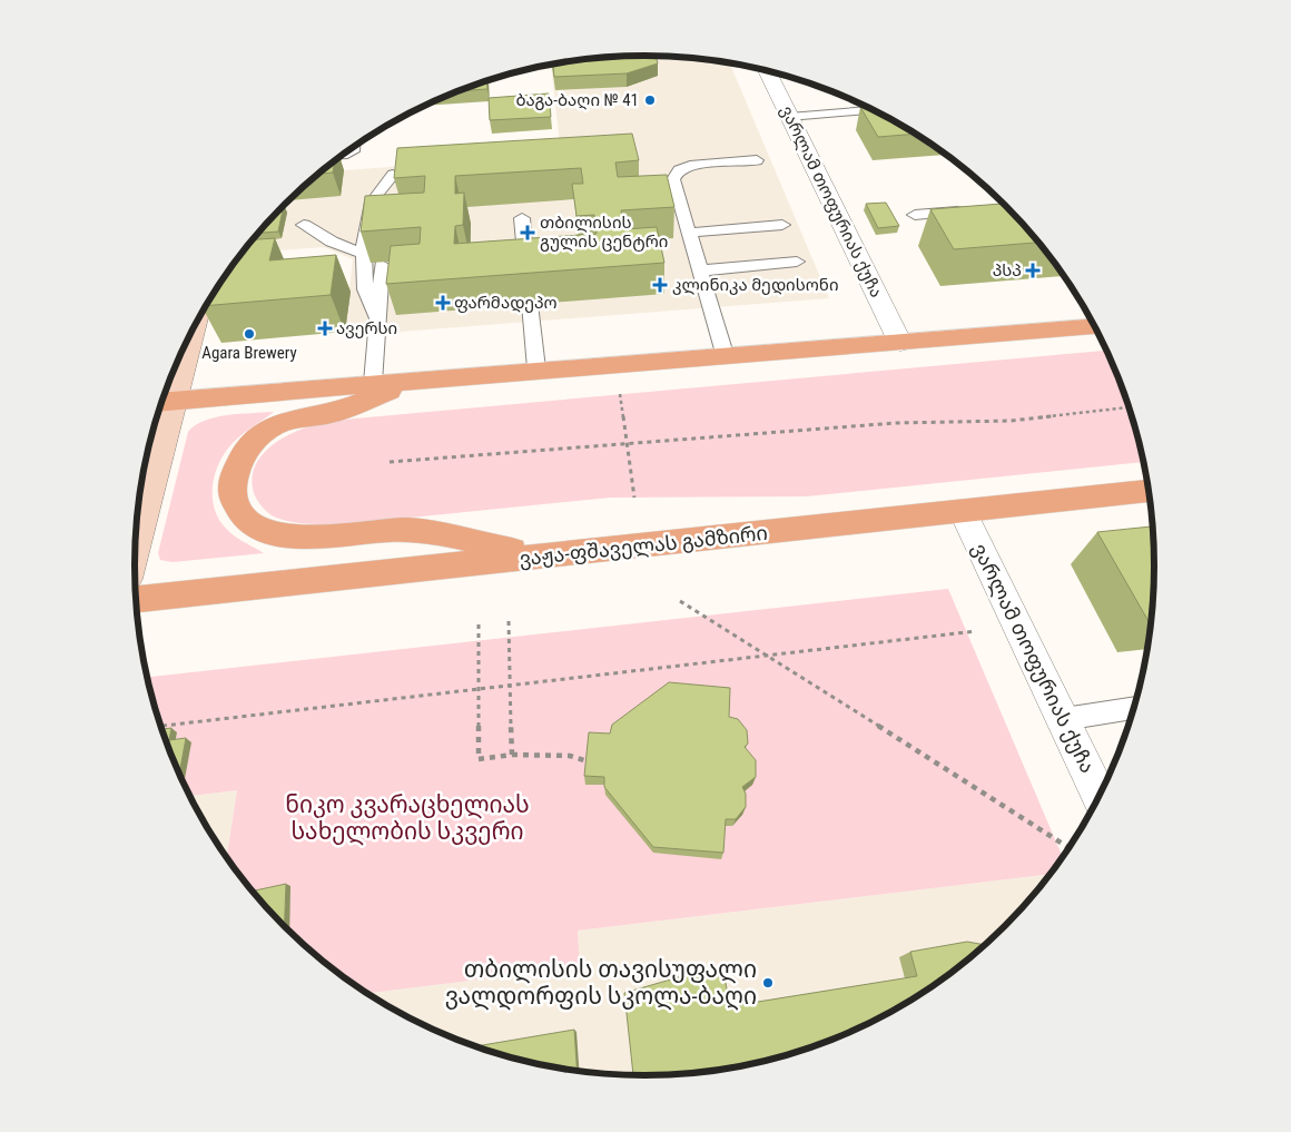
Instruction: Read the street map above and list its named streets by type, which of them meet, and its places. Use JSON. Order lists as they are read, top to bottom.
{
  "streets": {
    "main road": ["ვაჟა-ფშაველას გამზირი"],
    "street": ["ვარლამ თოფურიას ქუჩა"]
  },
  "crossings": [
    ["ვარლამ თოფურიას ქუჩა", "ვაჟა-ფშაველას გამზირი"]
  ],
  "parks": ["ნიკო კვარაცხელიას სახელობის სკვერი"],
  "places": {
    "other": ["ბაგა-ბაღი № 41", "Agara Brewery", "თბილისის თავისუფალი ვალდორფის სკოლა-ბაღი"],
    "health": [
      "თბილისის გულის ცენტრი",
      "პსპ",
      "კლინიკა მედისონი",
      "ფარმადეპო",
      "ავერსი"
    ]
  }
}
